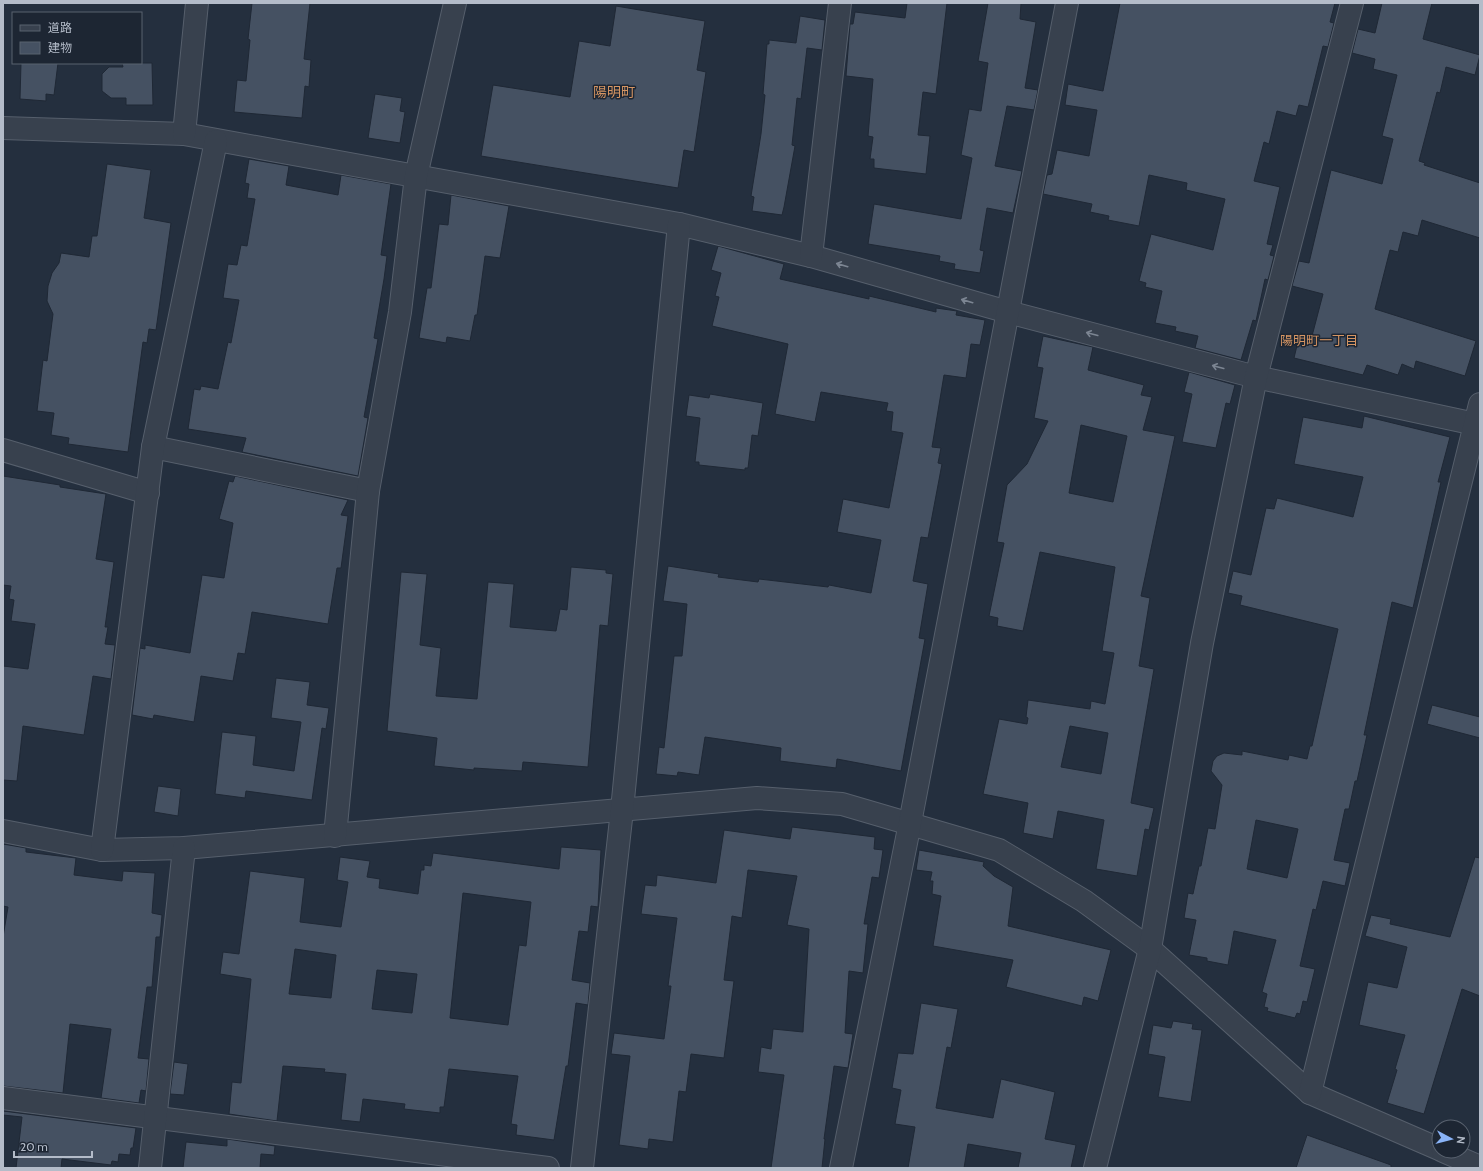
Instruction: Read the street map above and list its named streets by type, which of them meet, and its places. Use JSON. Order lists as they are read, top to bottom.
{
  "districts": ["陽明町", "陽明町一丁目"],
  "legend": ["道路", "建物"],
  "scale_bar": "20 m",
  "north": "right"
}
